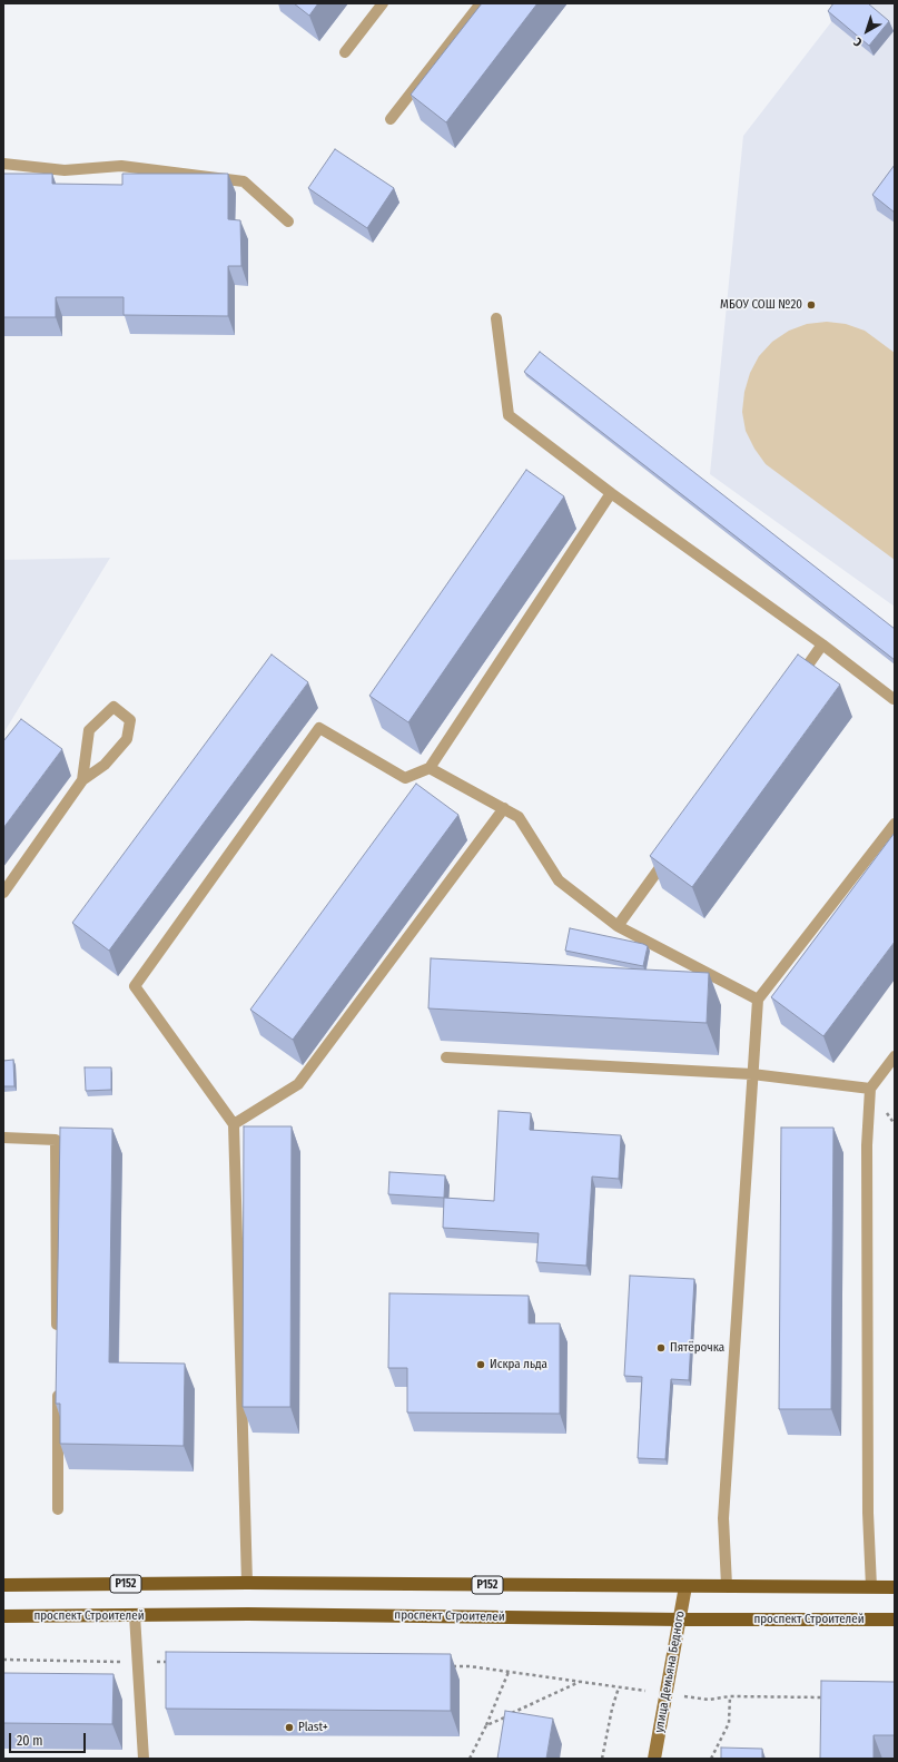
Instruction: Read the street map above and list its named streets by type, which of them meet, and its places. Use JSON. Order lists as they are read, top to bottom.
{
  "streets": {
    "main road": ["Р152", "проспект Строителей"],
    "street": ["улица Демьяна Бедного"]
  },
  "crossings": [
    ["Р152", "улица Демьяна Бедного"],
    ["проспект Строителей", "улица Демьяна Бедного"]
  ],
  "places": [
    "МБОУ СОШ №20",
    "Пятёрочка",
    "Искра льда",
    "Plast+"
  ],
  "scale_bar": "20 m",
  "north": "bottom left"
}
